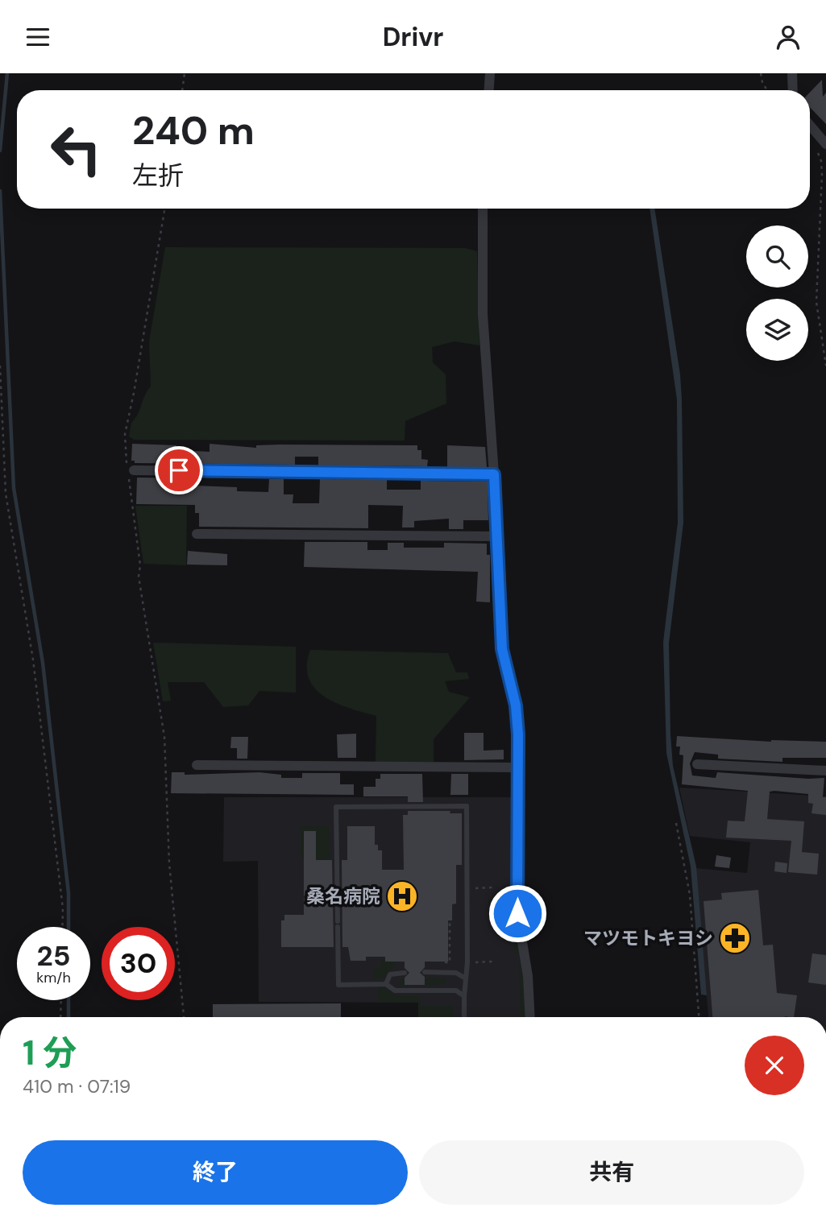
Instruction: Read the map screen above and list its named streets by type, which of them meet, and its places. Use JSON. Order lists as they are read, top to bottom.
{
  "places": {
    "hospital": ["桑名病院"],
    "pharmacy": ["マツモトキヨシ"]
  },
  "page": {
    "header": "Drivr",
    "turn": ["240 m", "左折"],
    "speed": "25 km/h",
    "limit": "30",
    "heading": ["1 分", "410 m · 07:19"],
    "buttons": ["終了", "共有"]
  }
}
